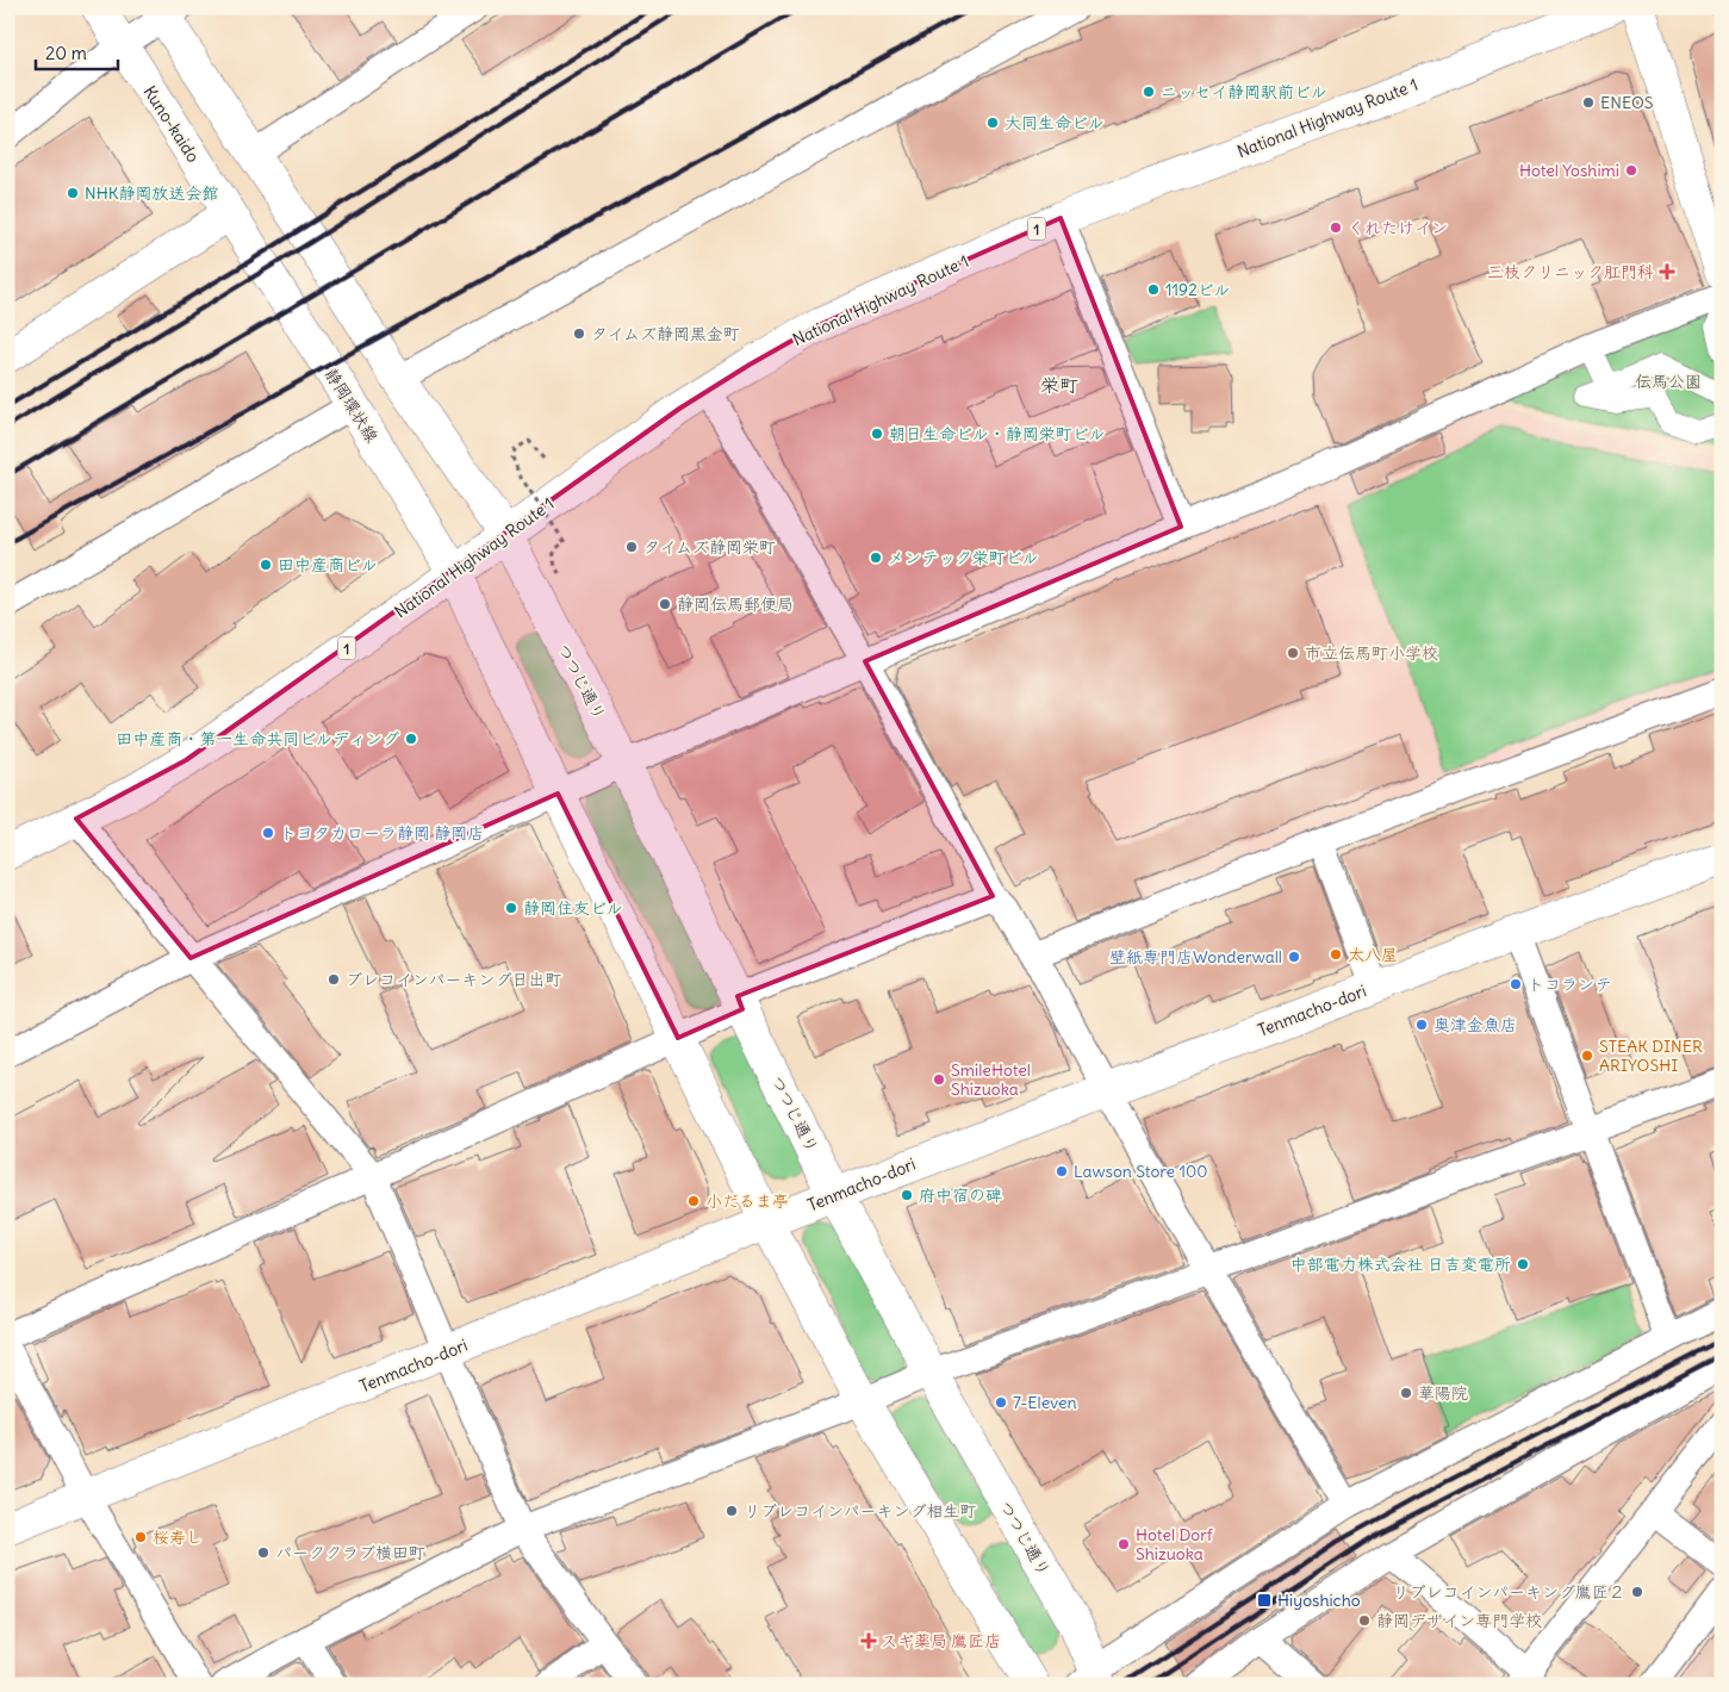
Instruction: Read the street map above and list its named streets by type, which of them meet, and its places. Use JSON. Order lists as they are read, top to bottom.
{
  "streets": {
    "main road": [
      "National Highway Route 1",
      "Kuno-kaido",
      "1",
      "静岡環状線",
      "つつじ通り",
      "Tenmacho-dori"
    ]
  },
  "crossings": [
    ["National Highway Route 1", "静岡環状線"],
    ["National Highway Route 1", "つつじ通り"],
    ["Kuno-kaido", "静岡環状線"],
    ["つつじ通り", "Tenmacho-dori"]
  ],
  "districts": ["栄町"],
  "parks": ["伝馬公園"],
  "places": {
    "other": [
      "ニッセイ静岡駅前ビル",
      "ENEOS",
      "大同生命ビル",
      "Hotel Yoshimi",
      "NHK静岡放送会館",
      "くれたけイン",
      "1192ビル",
      "タイムズ静岡黒金町",
      "朝日生命ビル・静岡栄町ビル",
      "タイムズ静岡栄町",
      "メンテック栄町ビル",
      "田中産商ビル",
      "静岡伝馬郵便局",
      "市立伝馬町小学校",
      "田中産商・第一生命共同ビルディング",
      "トヨタカローラ静岡 静岡店",
      "静岡住友ビル",
      "太八屋",
      "壁紙専門店Wonderwall",
      "ブレコインパーキング日出町",
      "トコランテ",
      "奥津金魚店",
      "STEAK DINER ARIYOSHI",
      "SmileHotel Shizuoka",
      "Lawson Store 100",
      "府中宿の碑",
      "小だるま亭",
      "中部電力株式会社 日吉変電所",
      "華陽院",
      "7-Eleven",
      "リブレコインパーキング相生町",
      "桜寿し",
      "Hotel Dorf Shizuoka",
      "パーククラブ横田町",
      "リブレコインパーキング鷹匠２",
      "静岡デザイン専門学校"
    ],
    "health": ["三枝クリニック肛門科", "スギ薬局 鷹匠店"],
    "transit": ["Hiyoshicho"]
  },
  "scale_bar": "20 m"
}
